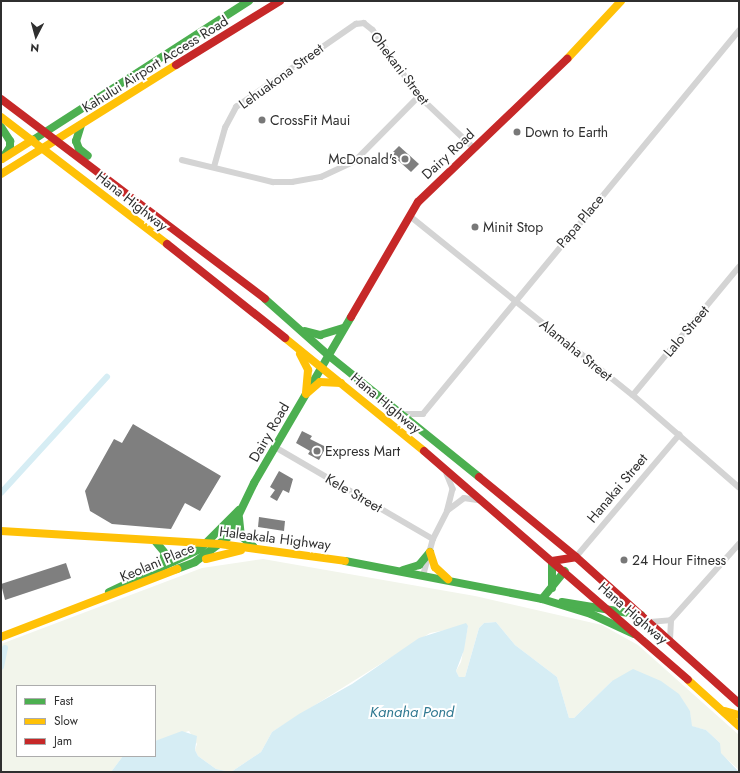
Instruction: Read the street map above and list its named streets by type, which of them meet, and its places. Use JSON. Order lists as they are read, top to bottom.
{
  "streets": {
    "main road": [
      "Kahului Airport Access Road",
      "Dairy Road",
      "Hana Highway",
      "Haleakala Highway",
      "Keolani Place"
    ],
    "street": [
      "Ohekani Street",
      "Lehuakona Street",
      "Papa Place",
      "Lalo Street",
      "Alamaha Street",
      "Hanakai Street",
      "Kele Street"
    ]
  },
  "crossings": [
    ["Kahului Airport Access Road", "Hana Highway"],
    ["Ohekani Street", "Lehuakona Street"],
    ["Ohekani Street", "Dairy Road"],
    ["Dairy Road", "Hana Highway"],
    ["Dairy Road", "Alamaha Street"],
    ["Dairy Road", "Kele Street"],
    ["Dairy Road", "Haleakala Highway"],
    ["Dairy Road", "Keolani Place"],
    ["Hana Highway", "Hanakai Street"],
    ["Hana Highway", "Haleakala Highway"],
    ["Papa Place", "Alamaha Street"],
    ["Lalo Street", "Alamaha Street"],
    ["Alamaha Street", "Hanakai Street"],
    ["Haleakala Highway", "Keolani Place"]
  ],
  "water": ["Kanaha Pond"],
  "places": [
    "CrossFit Maui",
    "Down to Earth",
    "McDonald's",
    "Minit Stop",
    "Express Mart",
    "24 Hour Fitness"
  ],
  "legend": ["Fast", "Slow", "Jam"],
  "north": "bottom"
}
